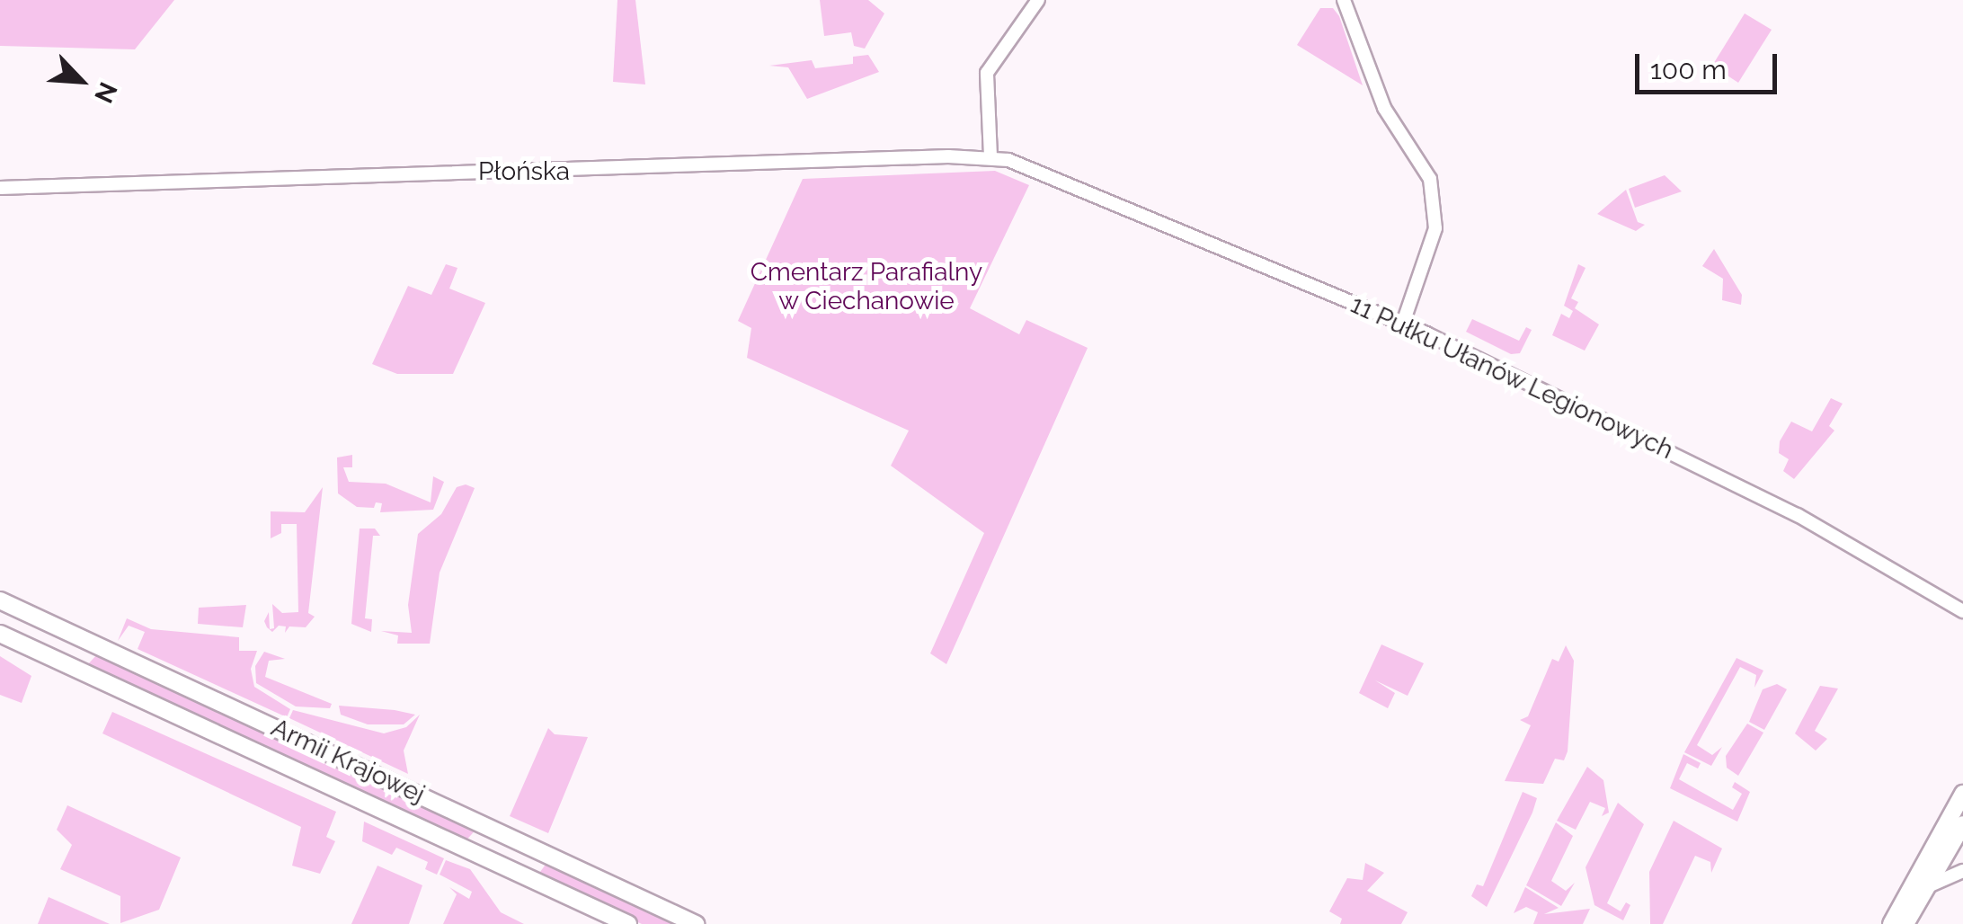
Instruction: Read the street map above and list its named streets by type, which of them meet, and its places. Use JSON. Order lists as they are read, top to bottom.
{
  "streets": {
    "main road": ["Armii Krajowej"],
    "street": ["Płońska", "11 Pułku Ułanów Legionowych"]
  },
  "crossings": [
    ["Płońska", "11 Pułku Ułanów Legionowych"]
  ],
  "parks": ["Cmentarz Parafialny w Ciechanowie"],
  "scale_bar": "100 m",
  "north": "bottom right"
}
